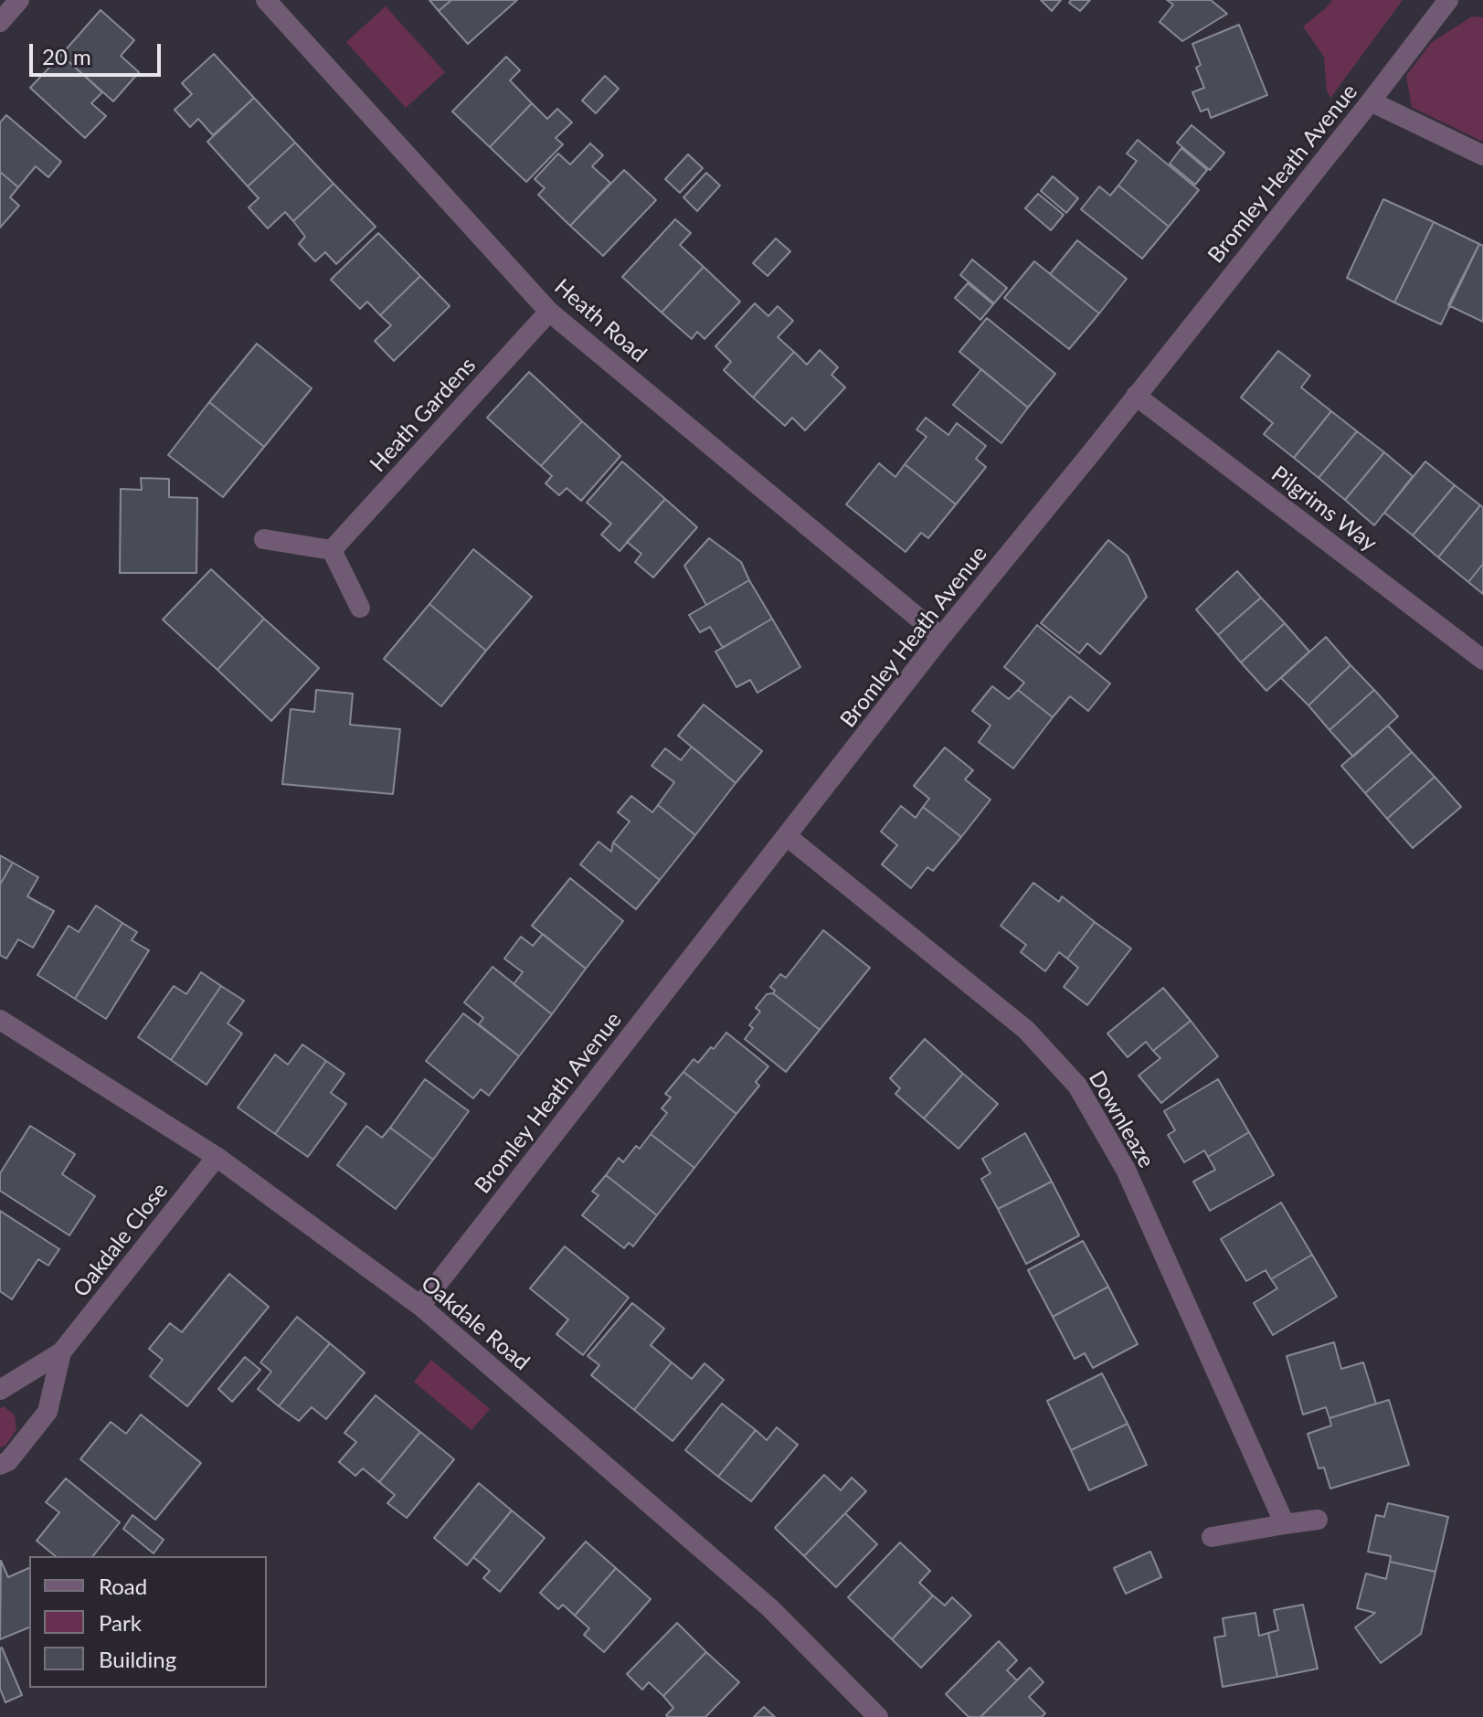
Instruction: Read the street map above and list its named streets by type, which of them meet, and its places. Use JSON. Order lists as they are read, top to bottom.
{
  "streets": {
    "street": [
      "Bromley Heath Avenue",
      "Heath Road",
      "Heath Gardens",
      "Pilgrims Way",
      "Downleaze",
      "Oakdale Close",
      "Oakdale Road"
    ]
  },
  "crossings": [
    ["Bromley Heath Avenue", "Heath Road"],
    ["Bromley Heath Avenue", "Pilgrims Way"],
    ["Bromley Heath Avenue", "Downleaze"],
    ["Bromley Heath Avenue", "Oakdale Road"],
    ["Heath Road", "Heath Gardens"],
    ["Oakdale Close", "Oakdale Road"]
  ],
  "legend": ["Road", "Park", "Building"],
  "scale_bar": "20 m"
}
